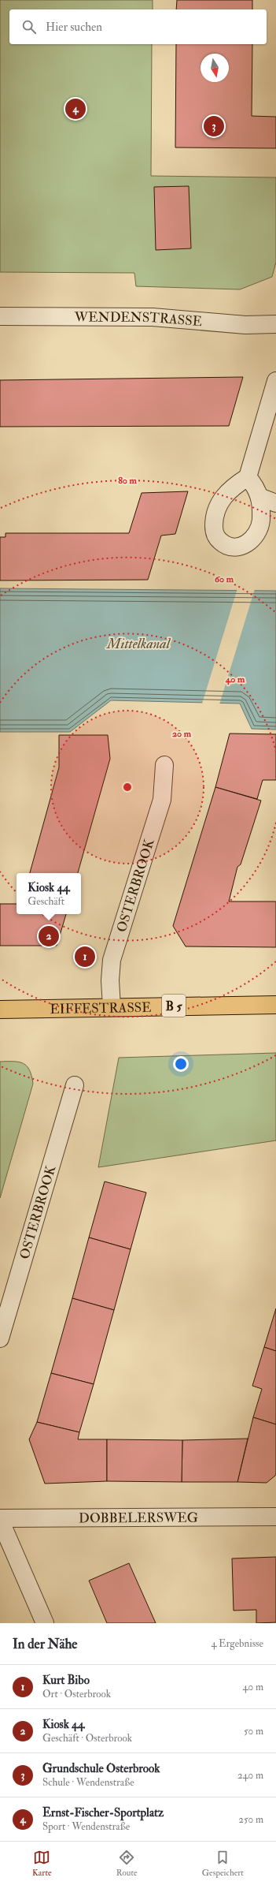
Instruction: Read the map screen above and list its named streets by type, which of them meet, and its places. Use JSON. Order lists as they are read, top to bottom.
{
  "streets": {
    "main road": ["B 5", "EIFFESTRASSE"],
    "street": ["WENDENSTRASSE", "OSTERBROOK", "DOBBELERSWEG"]
  },
  "crossings": [
    ["OSTERBROOK", "EIFFESTRASSE"]
  ],
  "water": ["Mittelkanal"],
  "north": "bottom",
  "page": {
    "search": "Hier suchen",
    "pins": [
      "4",
      "3",
      "2",
      "1"
    ],
    "popup": ["Kiosk 44", "Geschäft"],
    "heading": ["In der Nähe", "4 Ergebnisse"],
    "list": [
      {
        "mark": "1",
        "name": "Kurt Bibo",
        "note": "Ort · Osterbrook",
        "value": "40 m"
      },
      {
        "mark": "2",
        "name": "Kiosk 44",
        "note": "Geschäft · Osterbrook",
        "value": "50 m"
      },
      {
        "mark": "3",
        "name": "Grundschule Osterbrook",
        "note": "Schule · Wendenstraße",
        "value": "240 m"
      },
      {
        "mark": "4",
        "name": "Ernst-Fischer-Sportplatz",
        "note": "Sport · Wendenstraße",
        "value": "250 m"
      }
    ],
    "nav": ["Karte", "Route", "Gespeichert"]
  },
  "rings": [
    "80 m",
    "60 m",
    "40 m",
    "20 m"
  ]
}
